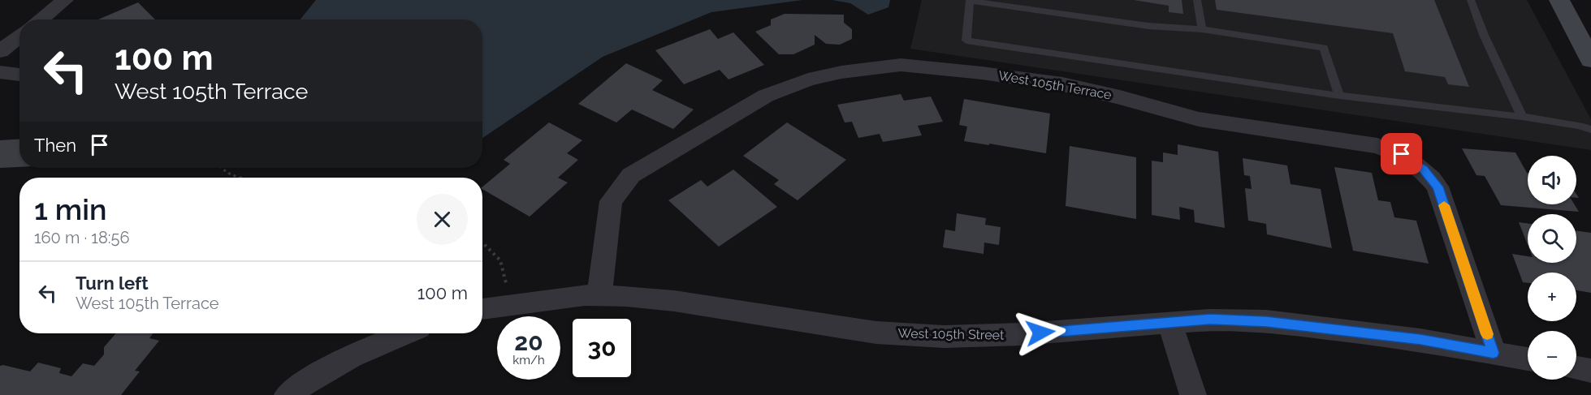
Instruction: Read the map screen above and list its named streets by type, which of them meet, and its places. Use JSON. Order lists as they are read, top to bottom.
{
  "streets": {
    "street": ["West 105th Terrace", "West 105th Street"]
  },
  "crossings": [
    ["West 105th Terrace", "West 105th Street"]
  ],
  "page": {
    "turn": ["100 m", "West 105th Terrace"],
    "then": "Then",
    "map_buttons": ["+", "−"],
    "heading": ["1 min", "160 m · 18:56"],
    "list": [
      {
        "name": "Turn left",
        "note": "West 105th Terrace",
        "value": "100 m"
      }
    ],
    "speed": "20 km/h",
    "limit": "30"
  }
}
